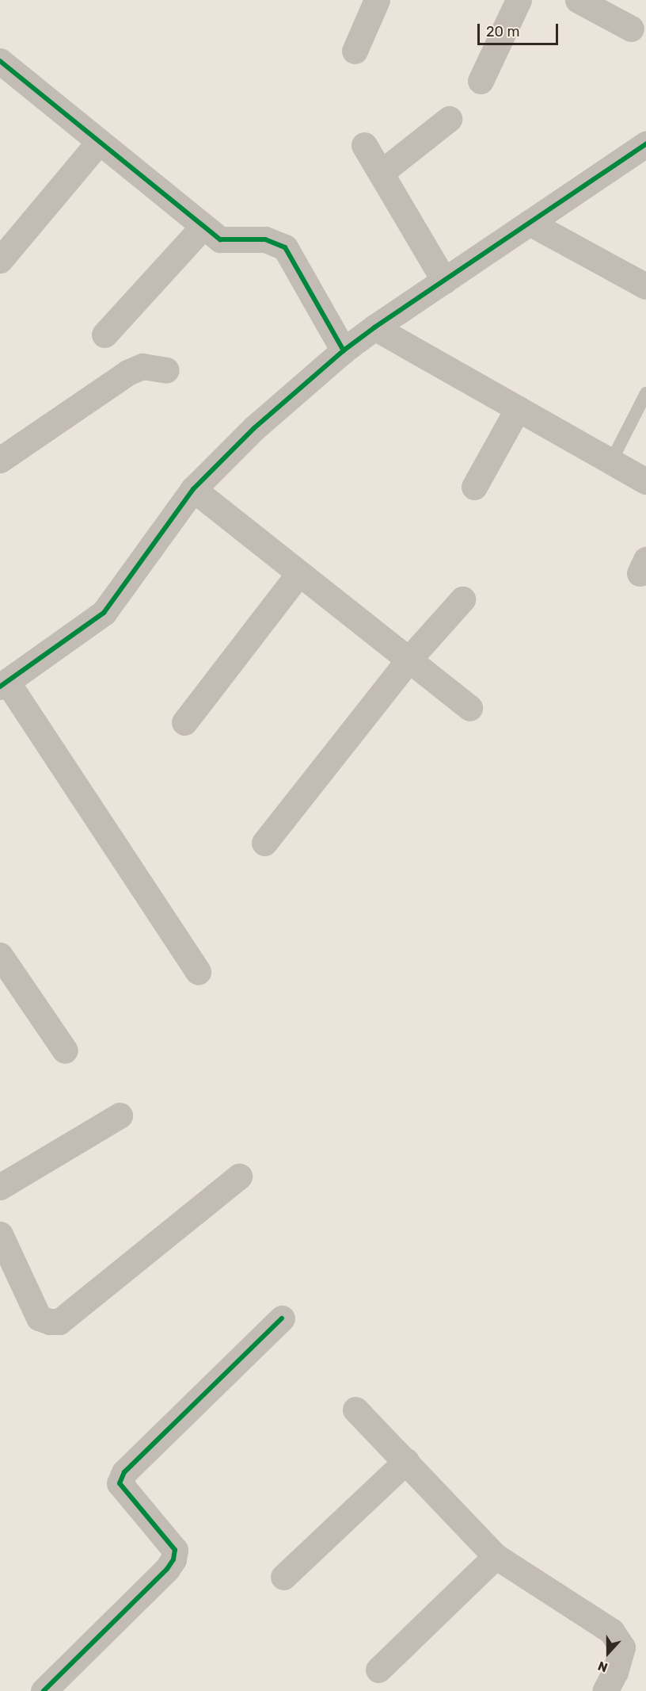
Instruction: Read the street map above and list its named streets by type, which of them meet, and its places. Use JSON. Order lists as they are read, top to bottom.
{
  "scale_bar": "20 m",
  "north": "bottom"
}
